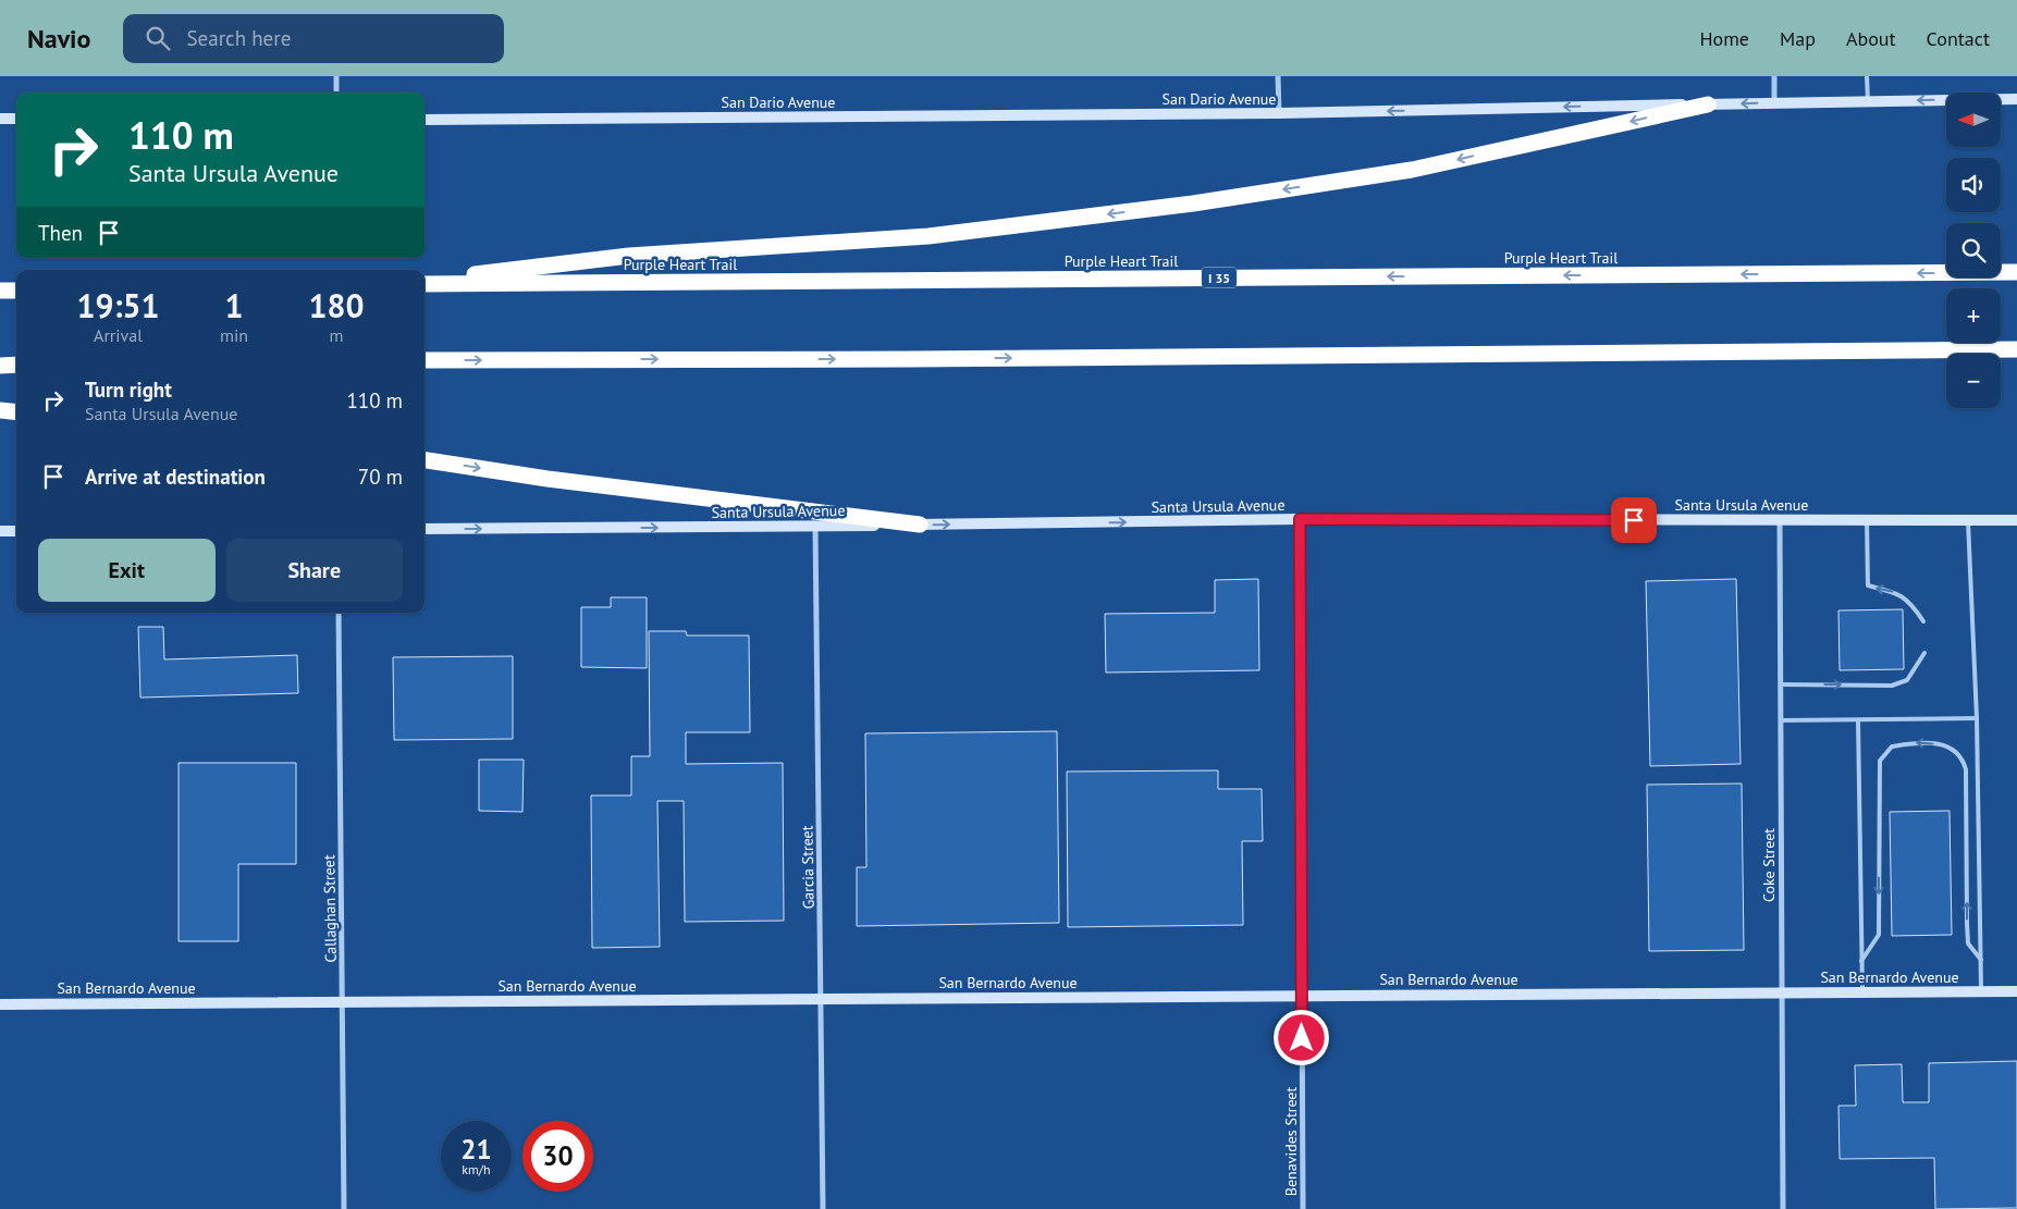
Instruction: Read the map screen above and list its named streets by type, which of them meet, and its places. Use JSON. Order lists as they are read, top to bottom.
{
  "streets": {
    "highway": ["Purple Heart Trail", "I 35"],
    "main road": ["San Dario Avenue", "Santa Ursula Avenue", "San Bernardo Avenue"],
    "street": [
      "Coke Street",
      "Garcia Street",
      "Callaghan Street",
      "Benavides Street"
    ]
  },
  "crossings": [
    ["Santa Ursula Avenue", "Coke Street"],
    ["Santa Ursula Avenue", "Garcia Street"],
    ["Santa Ursula Avenue", "Benavides Street"],
    ["Coke Street", "San Bernardo Avenue"],
    ["Garcia Street", "San Bernardo Avenue"],
    ["Callaghan Street", "San Bernardo Avenue"],
    ["San Bernardo Avenue", "Benavides Street"]
  ],
  "one_way": ["San Dario Avenue", "Santa Ursula Avenue"],
  "north": "left",
  "page": {
    "header": "Navio",
    "search": "Search here",
    "nav": [
      "Home",
      "Map",
      "About",
      "Contact"
    ],
    "map_buttons": ["+", "−"],
    "turn": ["110 m", "Santa Ursula Avenue"],
    "then": "Then",
    "eta": [
      "19:51",
      "Arrival",
      "1",
      "min",
      "180",
      "m"
    ],
    "list": [
      {
        "name": "Turn right",
        "note": "Santa Ursula Avenue",
        "value": "110 m"
      },
      {
        "name": "Arrive at destination",
        "value": "70 m"
      }
    ],
    "buttons": ["Exit", "Share"],
    "speed": "21 km/h",
    "limit": "30"
  }
}
